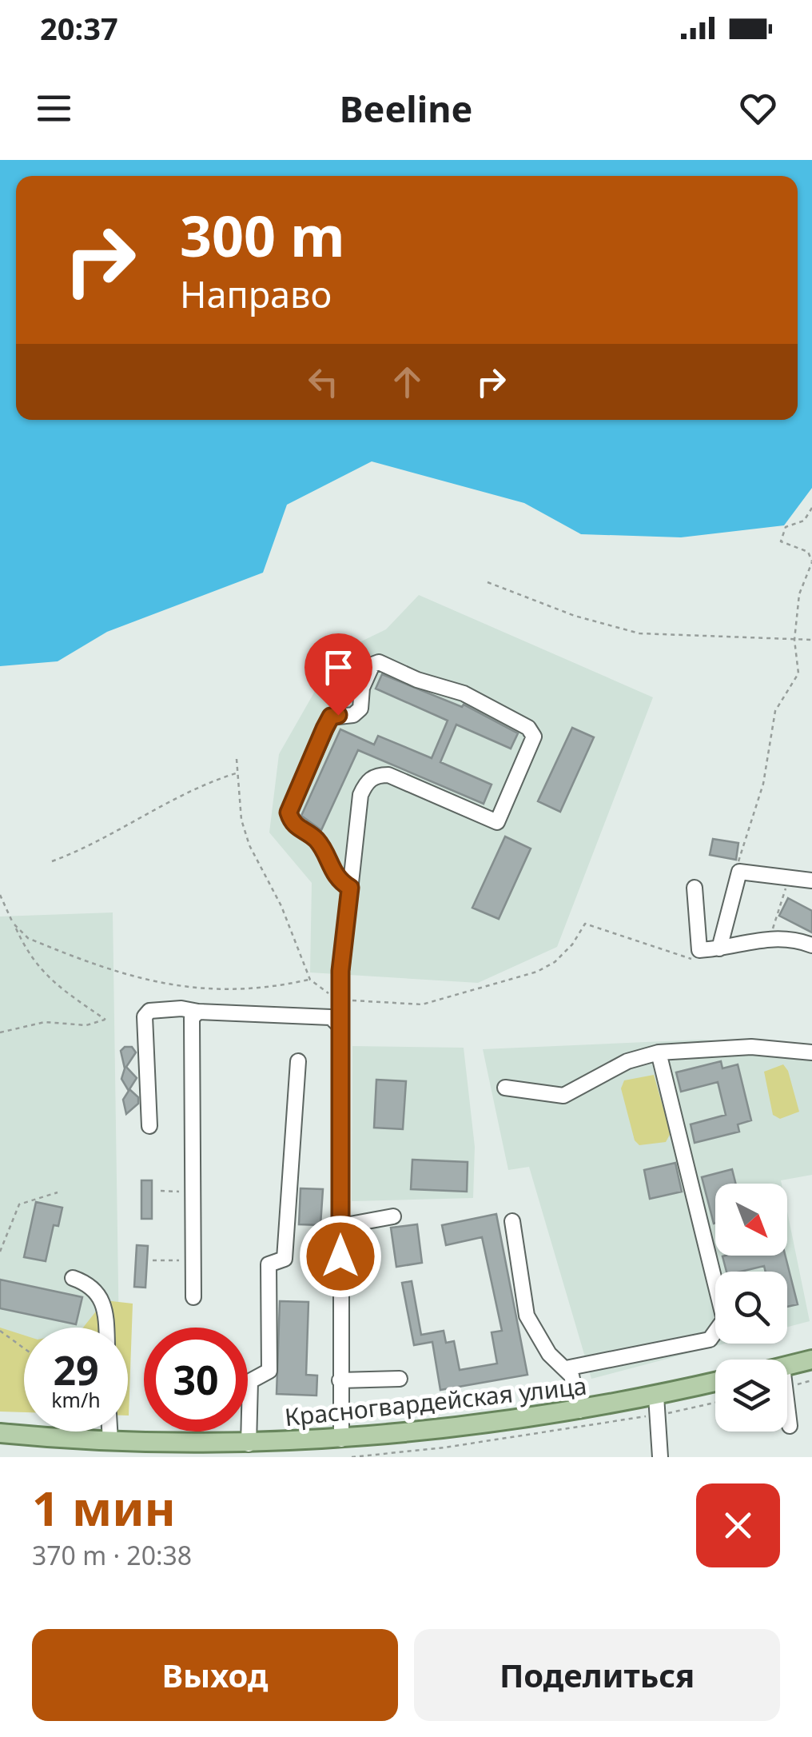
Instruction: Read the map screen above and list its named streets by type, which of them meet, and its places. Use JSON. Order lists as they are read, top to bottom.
{
  "streets": {
    "main road": ["Красногвардейская улица"]
  },
  "north": "bottom right",
  "page": {
    "status": "20:37",
    "header": "Beeline",
    "turn": ["300 m", "Направо"],
    "speed": "29 km/h",
    "limit": "30",
    "heading": ["1 мин", "370 m · 20:38"],
    "buttons": ["Выход", "Поделиться"]
  }
}
